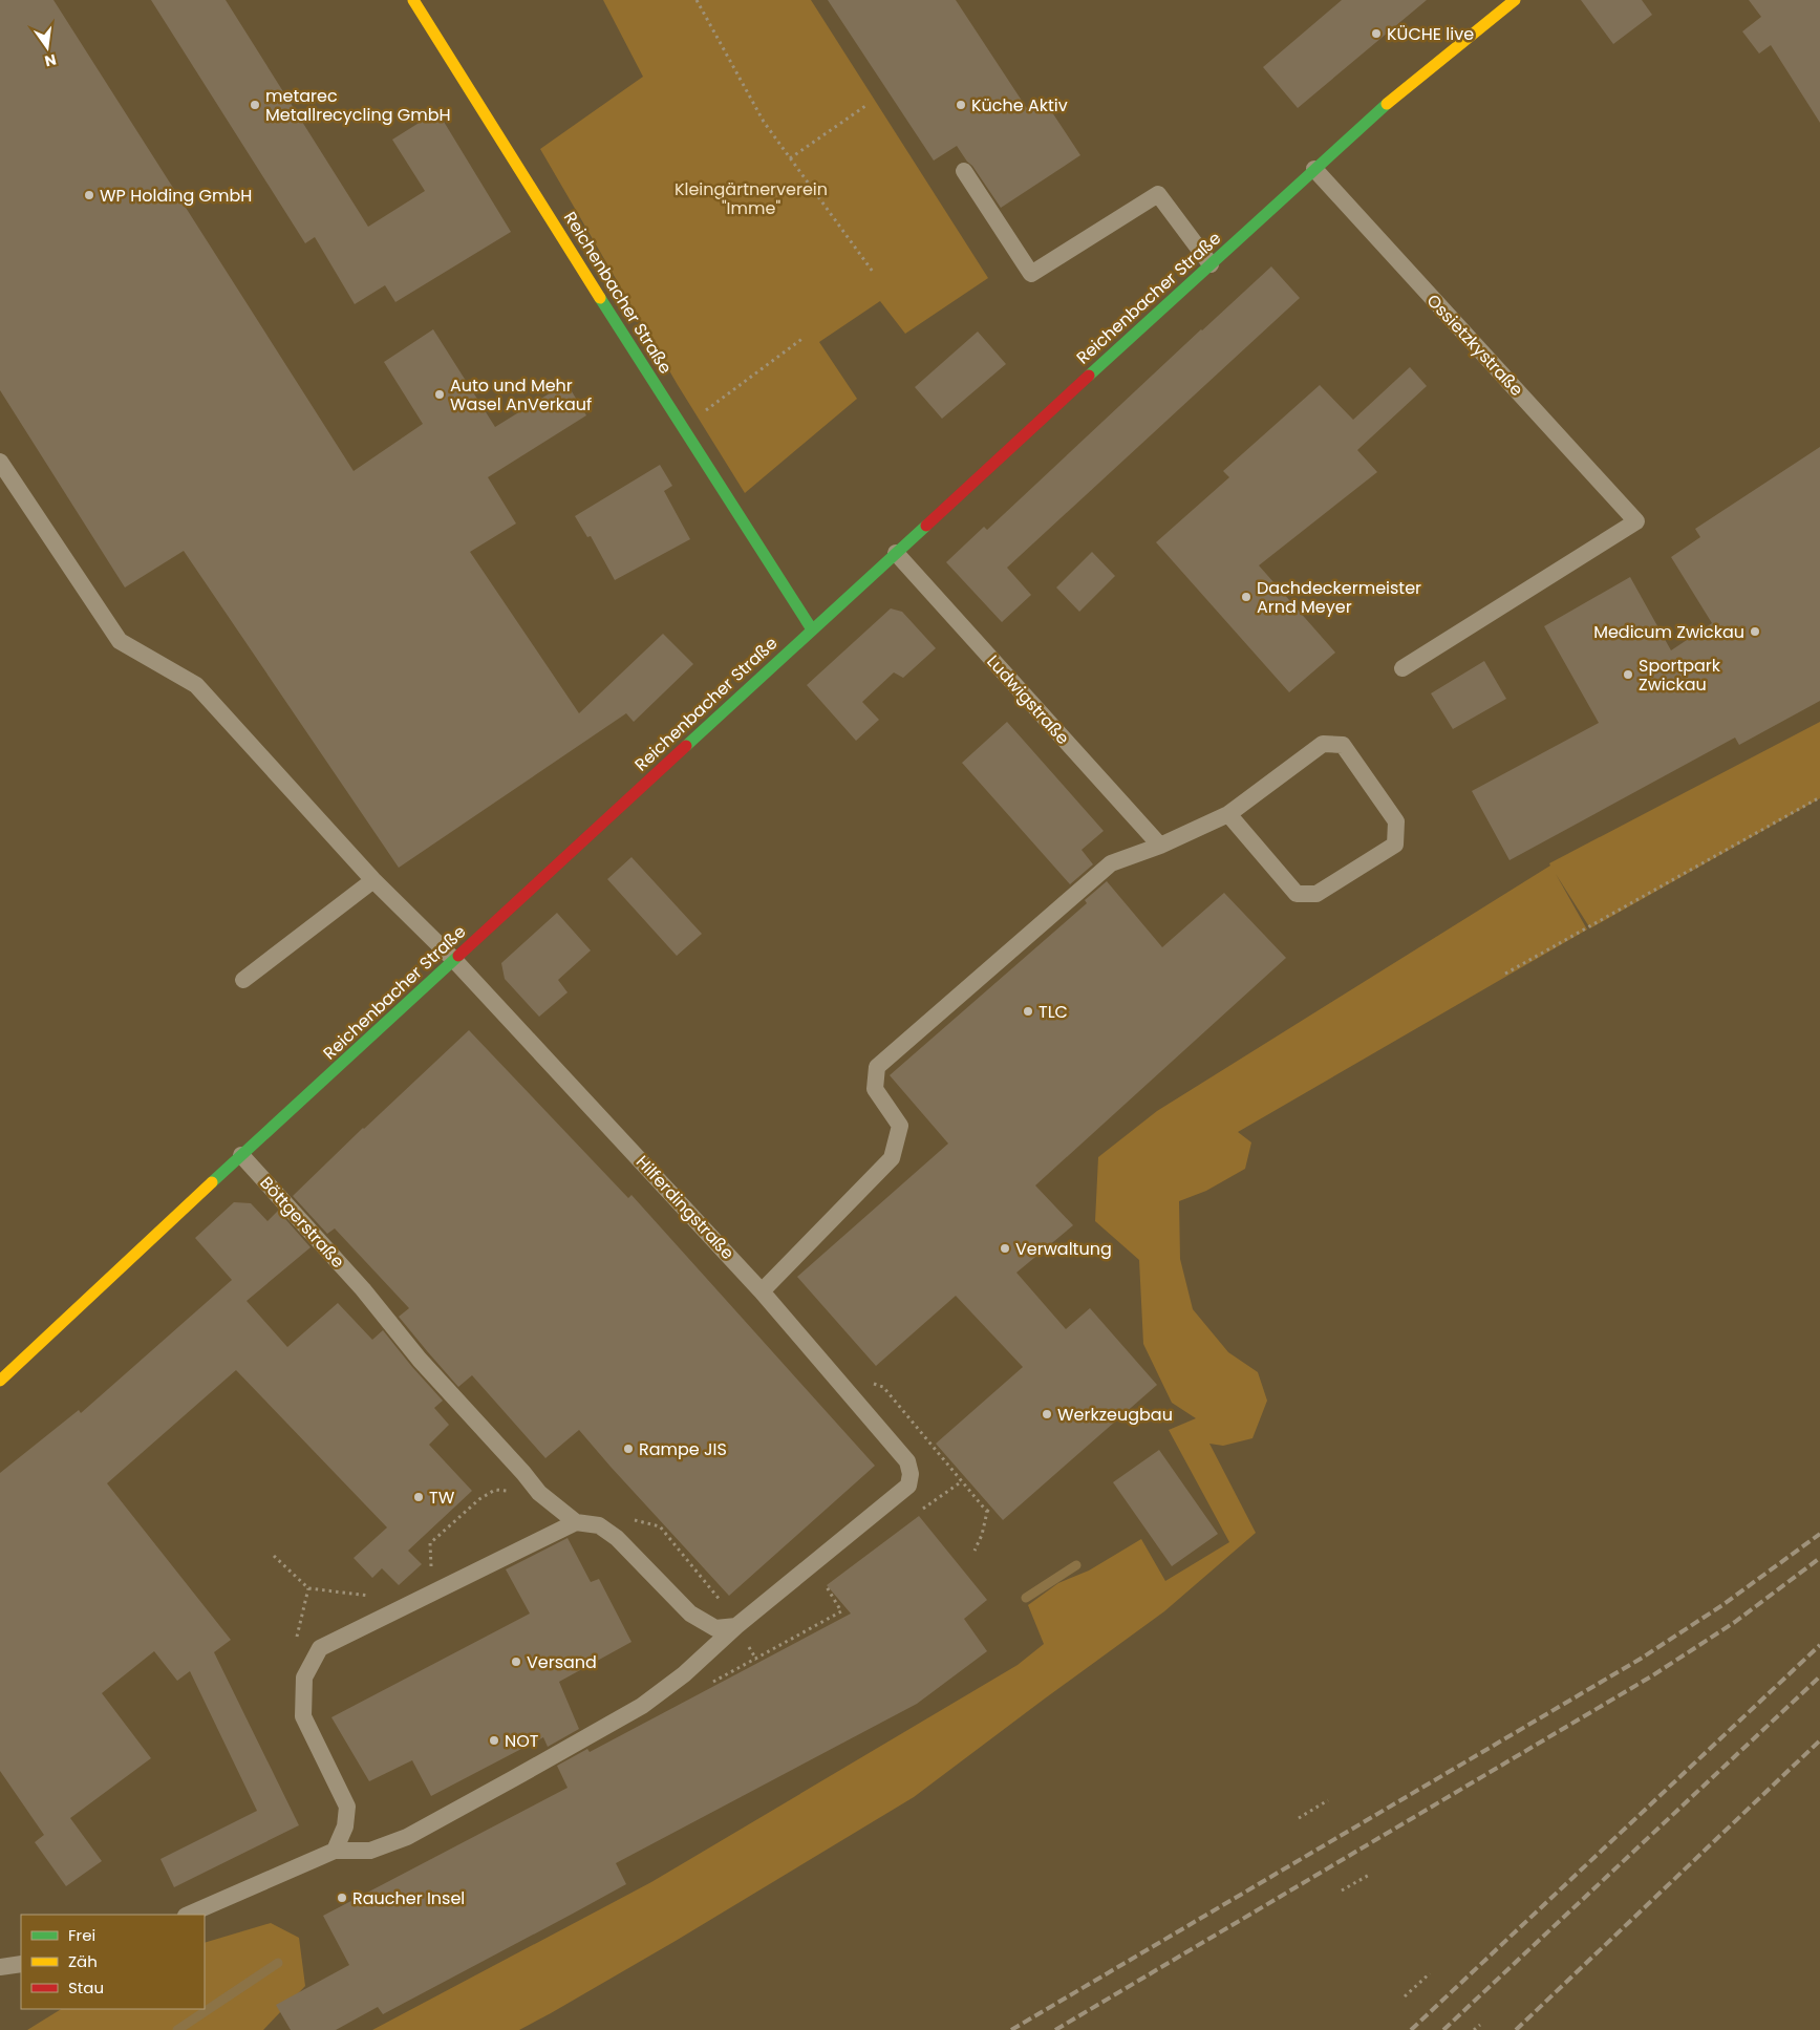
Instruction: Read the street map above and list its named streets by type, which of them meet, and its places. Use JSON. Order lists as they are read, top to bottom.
{
  "streets": {
    "main road": ["Reichenbacher Straße"],
    "lane": [
      "Ossietzkystraße",
      "Ludwigstraße",
      "Hilferdingstraße",
      "Böttgerstraße"
    ]
  },
  "crossings": [
    ["Reichenbacher Straße", "Ossietzkystraße"],
    ["Reichenbacher Straße", "Ludwigstraße"],
    ["Reichenbacher Straße", "Hilferdingstraße"],
    ["Reichenbacher Straße", "Böttgerstraße"]
  ],
  "parks": ["Kleingärtnerverein \"Imme\""],
  "places": [
    "KÜCHE live",
    "metarec Metallrecycling GmbH",
    "Küche Aktiv",
    "WP Holding GmbH",
    "Auto und Mehr Wasel AnVerkauf",
    "Dachdeckermeister Arnd Meyer",
    "Medicum Zwickau",
    "Sportpark Zwickau",
    "TLC",
    "Verwaltung",
    "Werkzeugbau",
    "Rampe JIS",
    "TW",
    "Versand",
    "NOT",
    "Raucher Insel"
  ],
  "legend": ["Frei", "Zäh", "Stau"],
  "north": "bottom"
}
